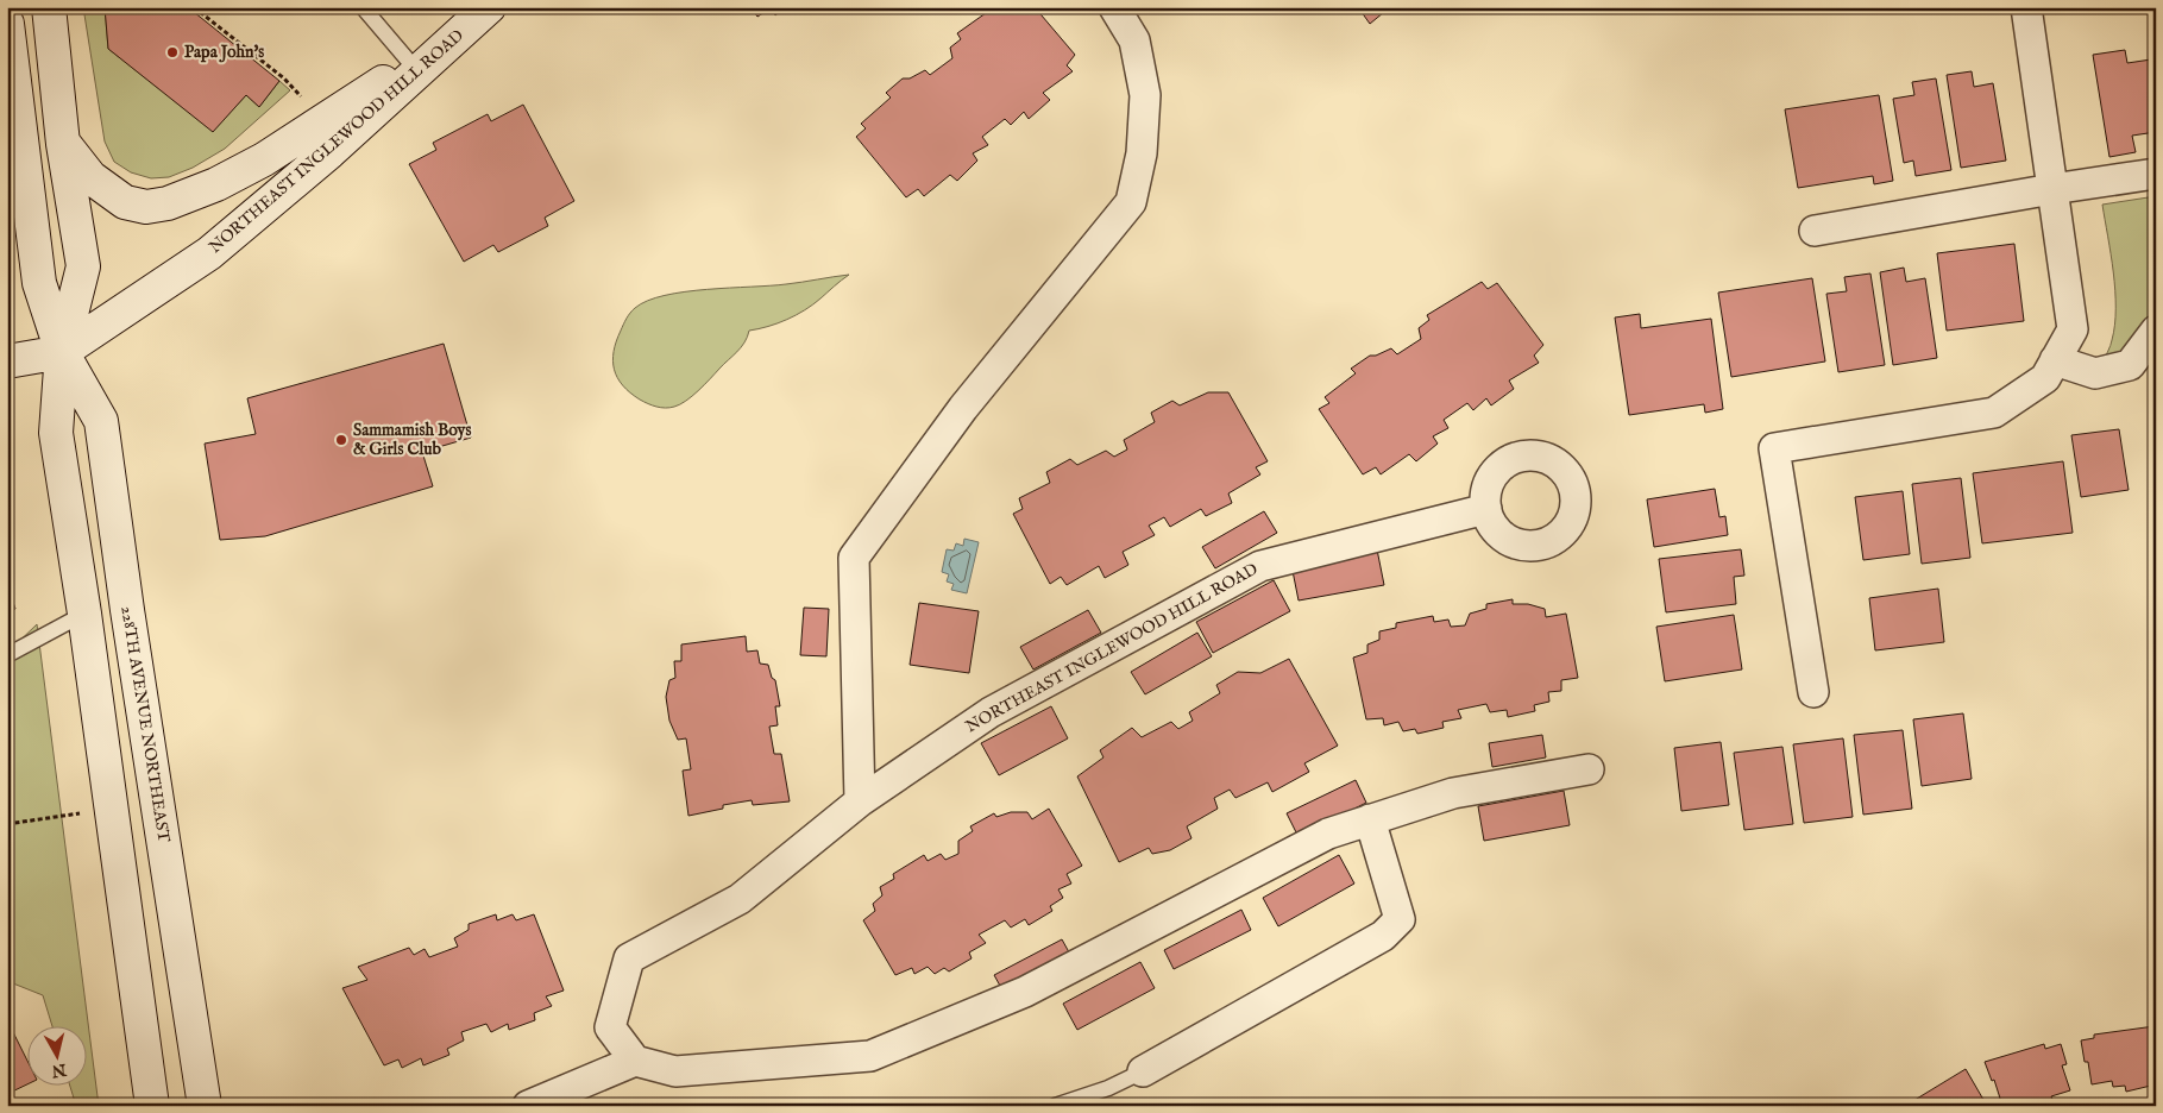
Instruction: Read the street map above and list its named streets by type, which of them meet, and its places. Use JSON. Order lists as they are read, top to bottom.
{
  "streets": {
    "main road": ["NORTHEAST INGLEWOOD HILL ROAD", "228TH AVENUE NORTHEAST"]
  },
  "crossings": [
    ["NORTHEAST INGLEWOOD HILL ROAD", "228TH AVENUE NORTHEAST"]
  ],
  "places": ["Papa John's", "Sammamish Boys & Girls Club"],
  "north": "bottom"
}
